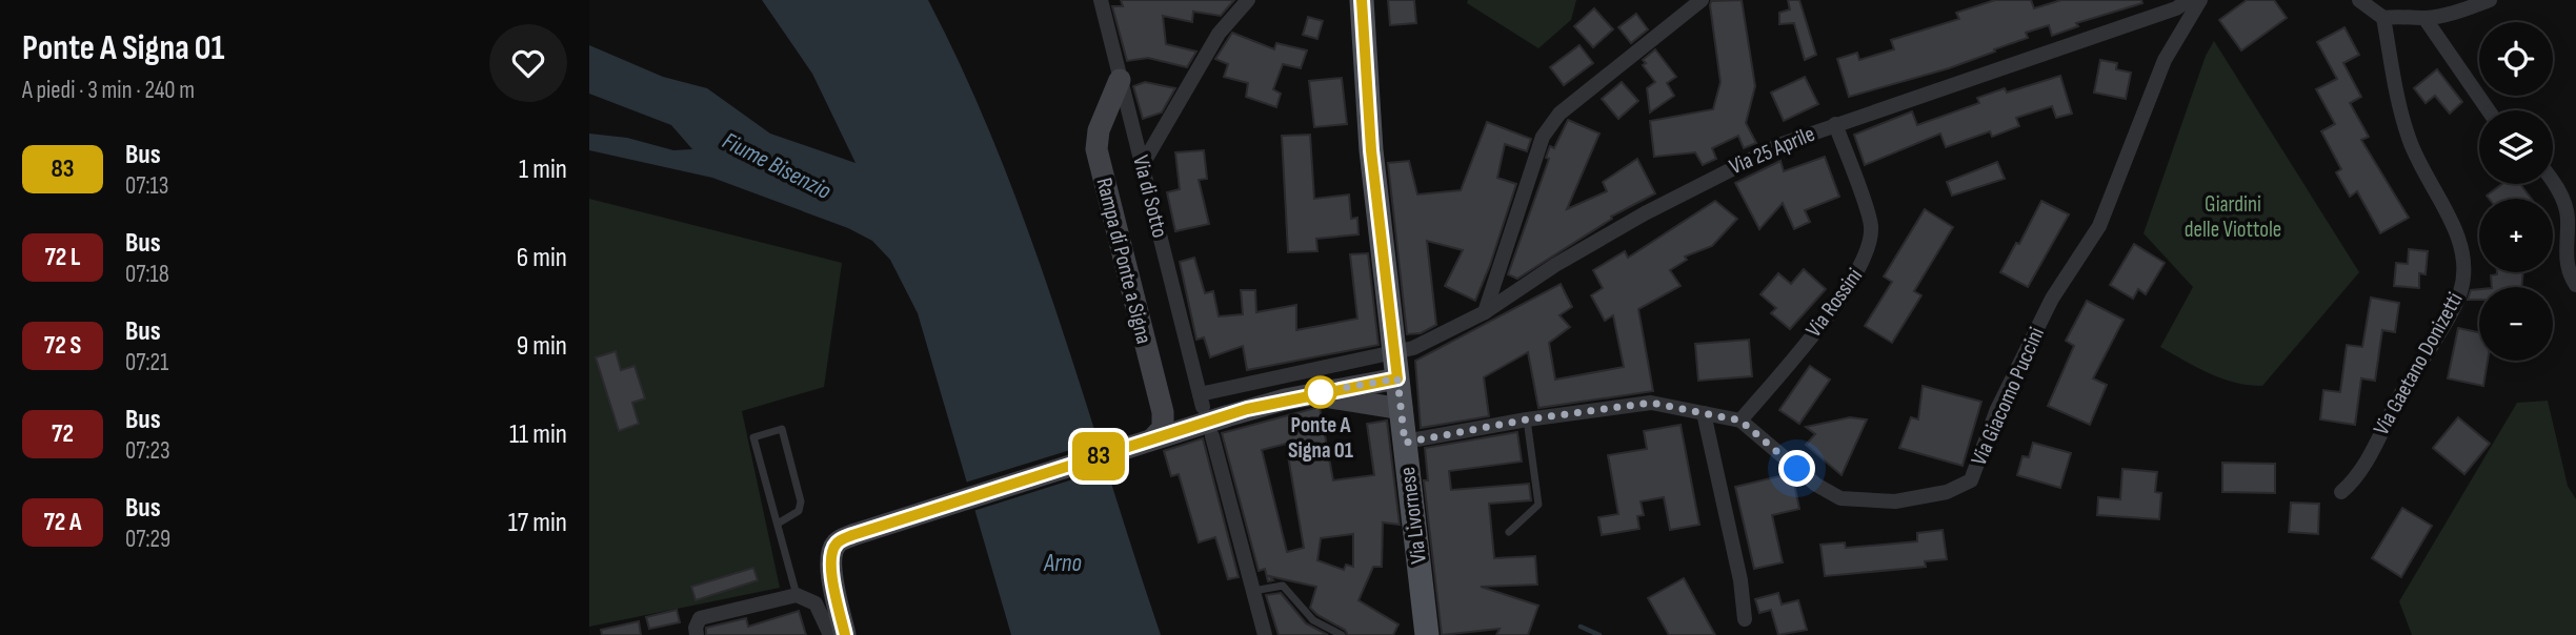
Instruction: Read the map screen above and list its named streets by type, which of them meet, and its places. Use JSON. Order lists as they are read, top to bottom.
{
  "streets": {
    "main road": ["Rampa di Ponte a Signa", "Via Livornese"],
    "street": [
      "Via 25 Aprile",
      "Via di Sotto",
      "Via Rossini",
      "Via Gaetano Donizetti",
      "Via Giacomo Puccini"
    ]
  },
  "crossings": [
    ["Via 25 Aprile", "Via di Sotto"],
    ["Via 25 Aprile", "Via Rossini"],
    ["Via 25 Aprile", "Via Livornese"],
    ["Via di Sotto", "Rampa di Ponte a Signa"],
    ["Via Rossini", "Via Giacomo Puccini"],
    ["Via Giacomo Puccini", "Via Livornese"]
  ],
  "water": ["Fiume Bisenzio", "Arno"],
  "parks": ["Giardini delle Viottole"],
  "places": ["Ponte A Signa 01"],
  "lines": ["bus line 83"],
  "page": {
    "heading": ["Ponte A Signa 01", "A piedi · 3 min · 240 m"],
    "on_map": "83",
    "map_buttons": ["+", "−"],
    "list": [
      {
        "mark": "83",
        "name": "Bus",
        "note": "07:13",
        "value": "1 min"
      },
      {
        "mark": "72 L",
        "name": "Bus",
        "note": "07:18",
        "value": "6 min"
      },
      {
        "mark": "72 S",
        "name": "Bus",
        "note": "07:21",
        "value": "9 min"
      },
      {
        "mark": "72",
        "name": "Bus",
        "note": "07:23",
        "value": "11 min"
      },
      {
        "mark": "72 A",
        "name": "Bus",
        "note": "07:29",
        "value": "17 min"
      }
    ]
  }
}
